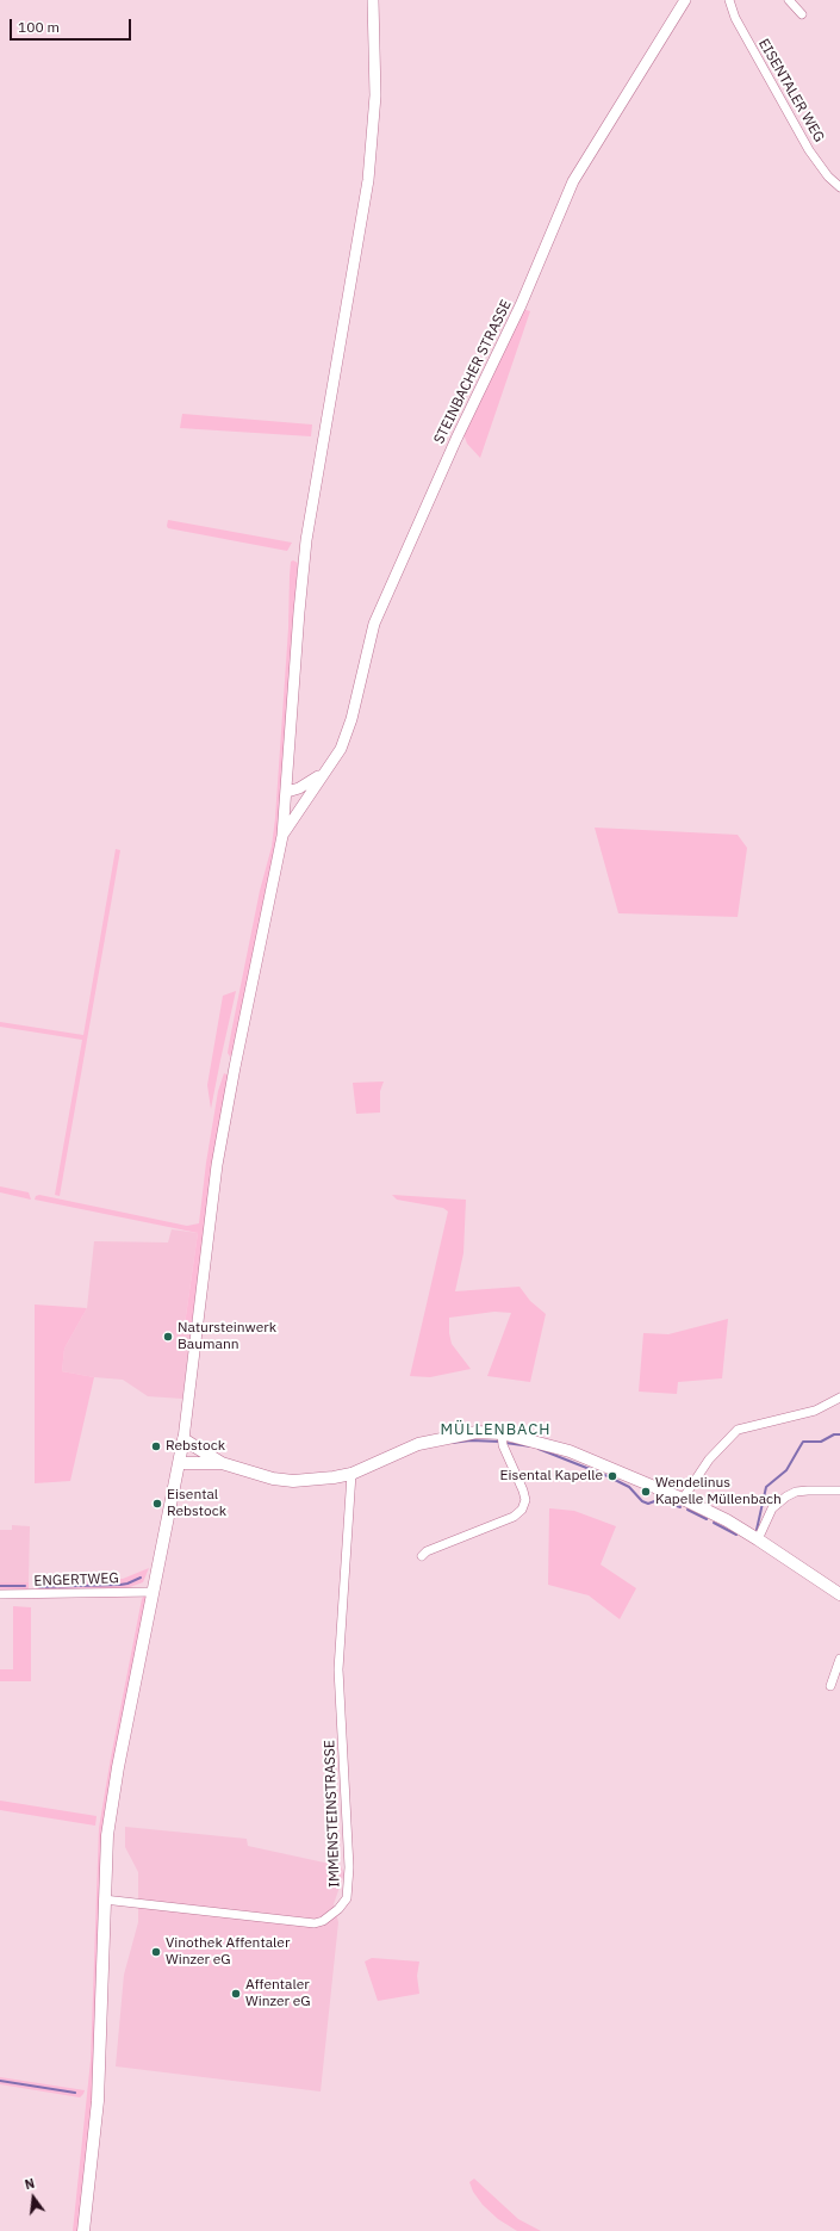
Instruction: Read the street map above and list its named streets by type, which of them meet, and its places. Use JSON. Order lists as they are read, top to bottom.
{
  "streets": {
    "street": [
      "EISENTALER WEG",
      "STEINBACHER STRASSE",
      "ENGERTWEG",
      "IMMENSTEINSTRASSE"
    ]
  },
  "districts": ["MÜLLENBACH"],
  "places": [
    "Natursteinwerk Baumann",
    "Rebstock",
    "Eisental Kapelle",
    "Wendelinus Kapelle Müllenbach",
    "Eisental Rebstock",
    "Vinothek Affentaler Winzer eG",
    "Affentaler Winzer eG"
  ],
  "scale_bar": "100 m",
  "north": "top"
}
